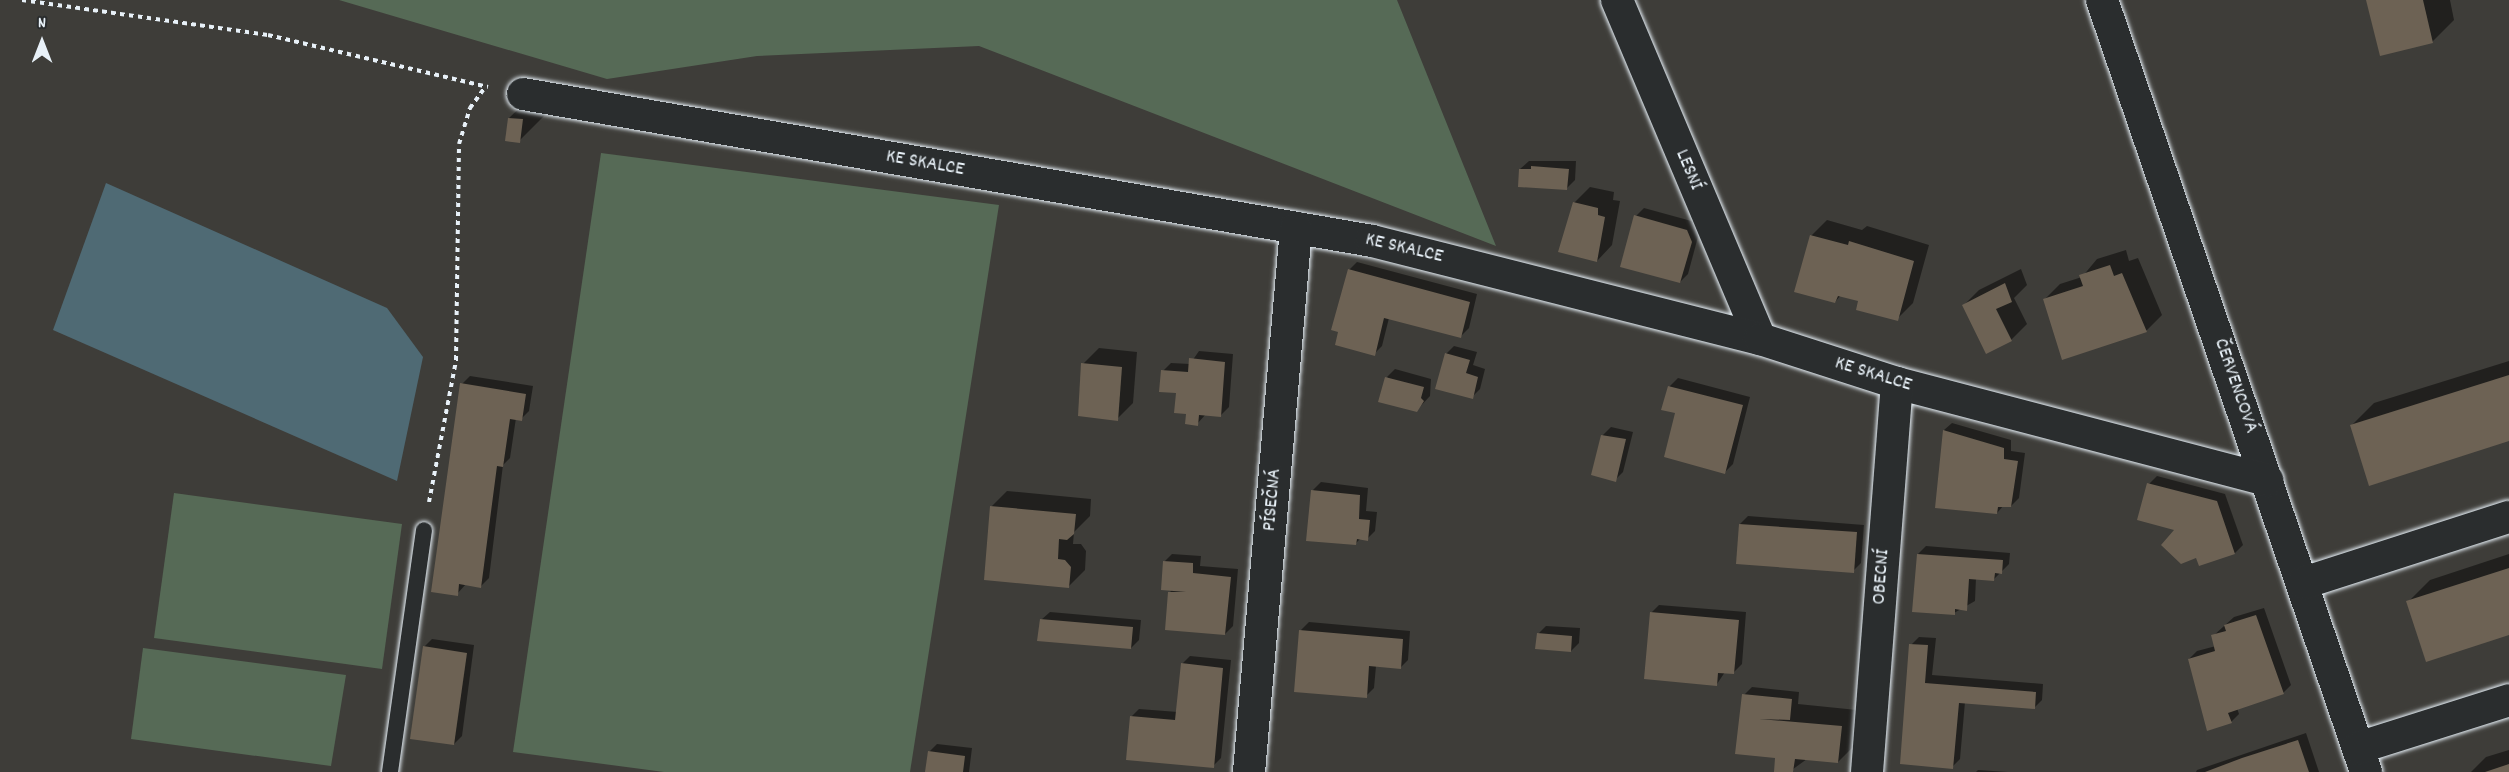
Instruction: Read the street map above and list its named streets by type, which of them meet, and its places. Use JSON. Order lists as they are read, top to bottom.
{
  "streets": {
    "street": [
      "KE SKALCE",
      "LESNÍ",
      "ČERVENCOVÁ",
      "PÍSEČNÁ",
      "OBECNÍ"
    ]
  },
  "crossings": [
    ["KE SKALCE", "LESNÍ"],
    ["KE SKALCE", "ČERVENCOVÁ"],
    ["KE SKALCE", "PÍSEČNÁ"],
    ["KE SKALCE", "OBECNÍ"]
  ],
  "north": "top"
}
